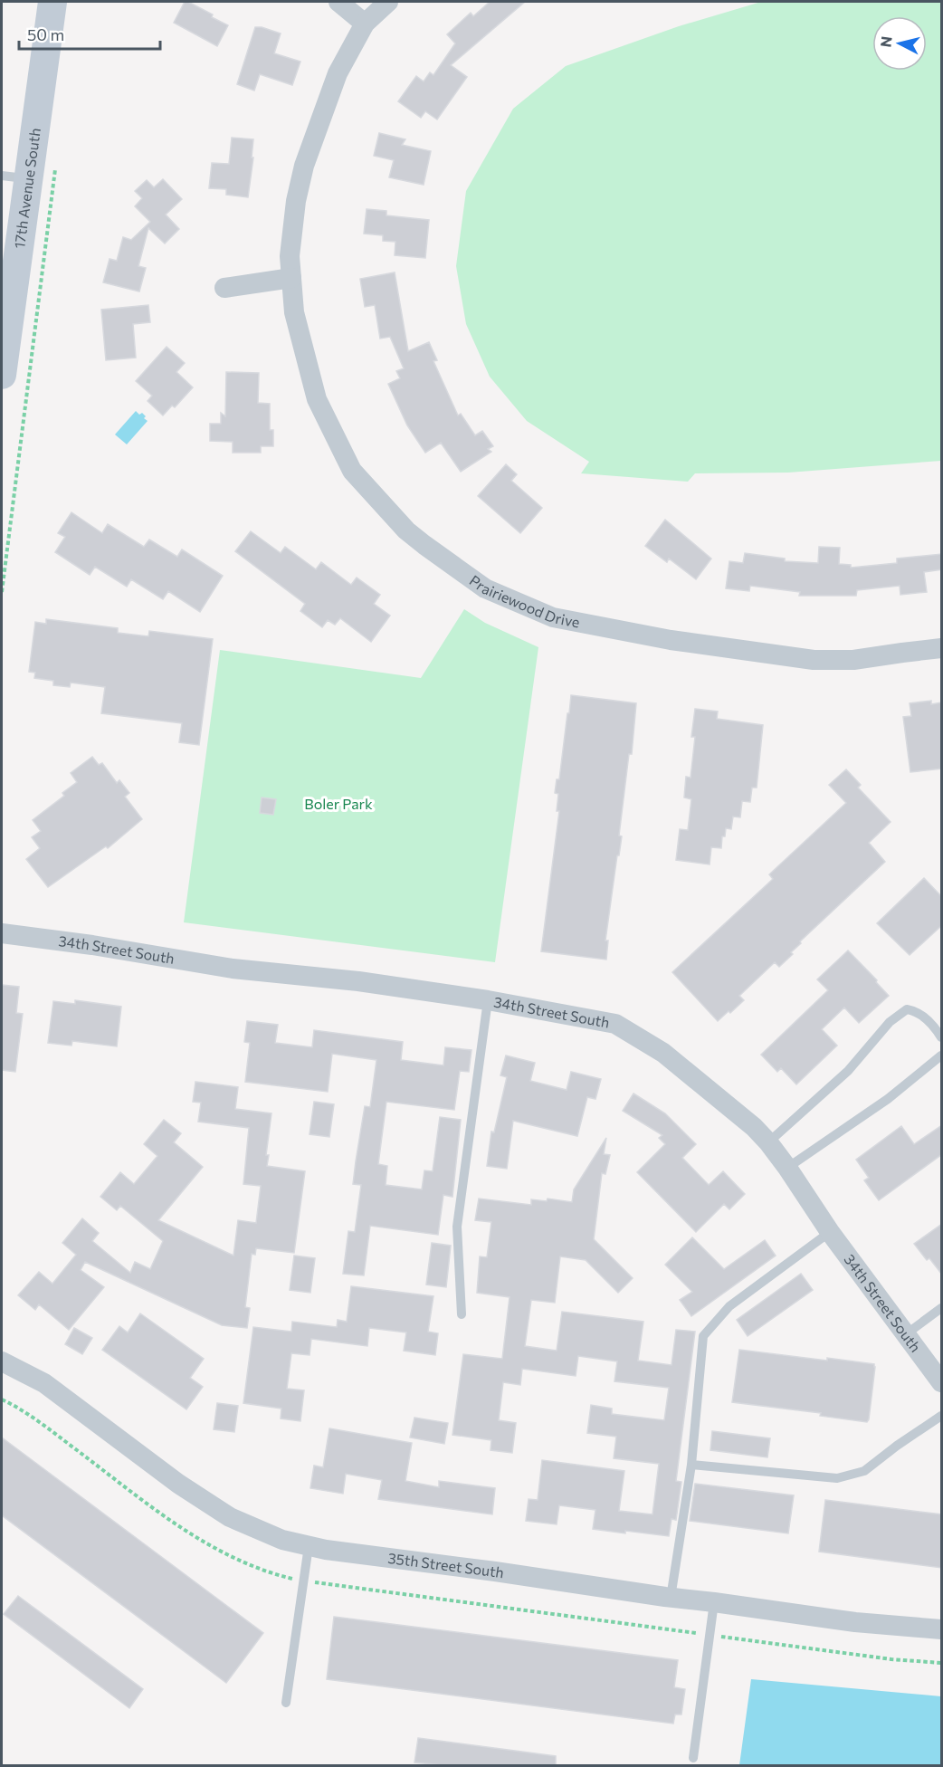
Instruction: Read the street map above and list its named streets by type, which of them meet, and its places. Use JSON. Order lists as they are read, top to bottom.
{
  "streets": {
    "street": [
      "17th Avenue South",
      "Prairiewood Drive",
      "34th Street South",
      "35th Street South"
    ]
  },
  "parks": ["Boler Park"],
  "scale_bar": "50 m",
  "north": "left"
}
